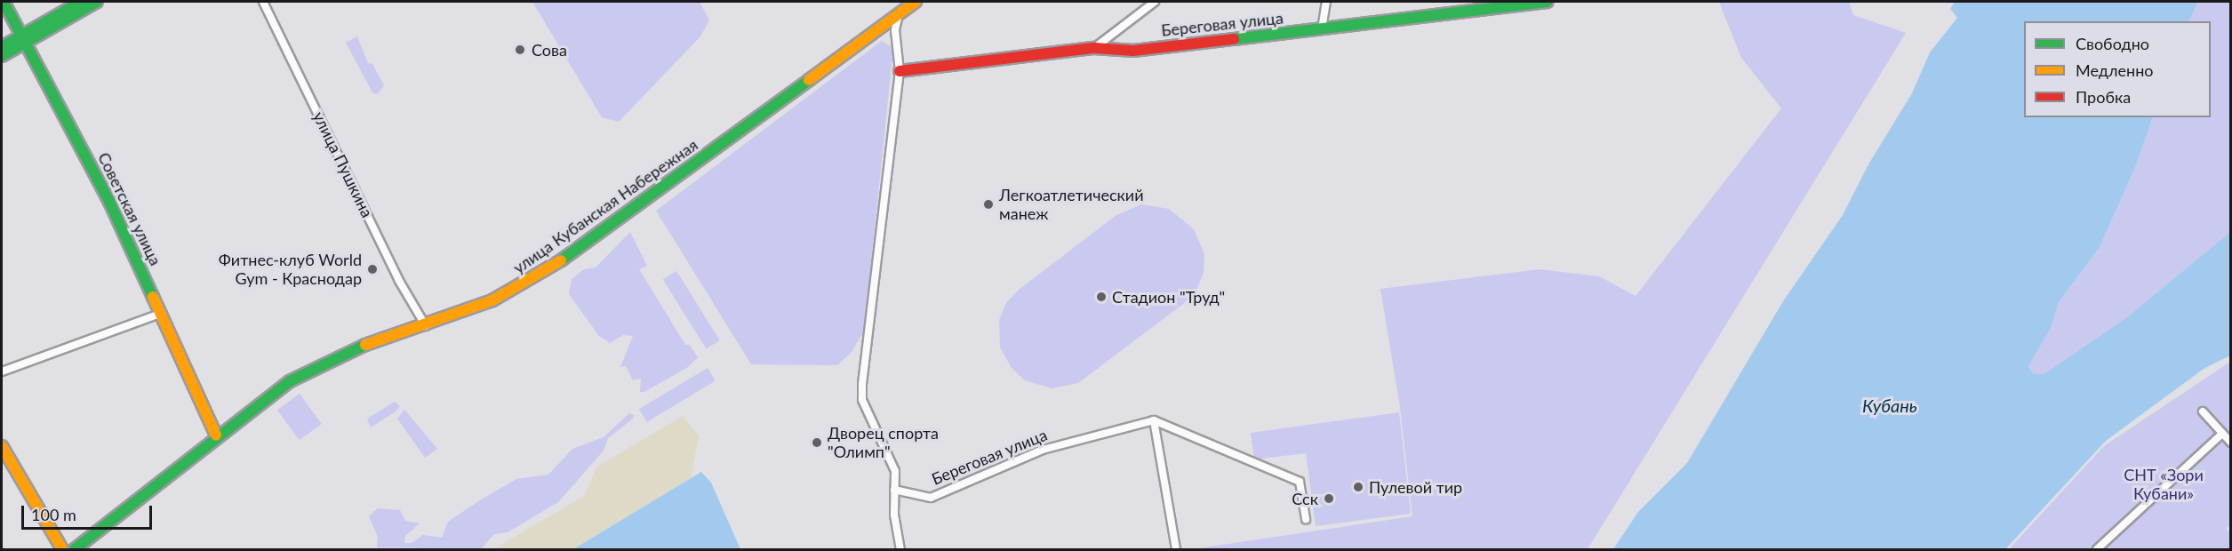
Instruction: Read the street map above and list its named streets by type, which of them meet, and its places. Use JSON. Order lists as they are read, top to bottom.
{
  "streets": {
    "street": [
      "Береговая улица",
      "улица Пушкина",
      "улица Кубанская Набережная",
      "Советская улица"
    ]
  },
  "crossings": [
    ["улица Пушкина", "улица Кубанская Набережная"],
    ["улица Кубанская Набережная", "Советская улица"]
  ],
  "water": ["Кубань"],
  "parks": ["СНТ «Зори Кубани»"],
  "places": [
    "Сова",
    "Легкоатлетический манеж",
    "Фитнес-клуб World Gym - Краснодар",
    "Стадион \"Труд\"",
    "Дворец спорта \"Олимп\"",
    "Пулевой тир",
    "Сск"
  ],
  "legend": ["Свободно", "Медленно", "Пробка"],
  "scale_bar": "100 m"
}
